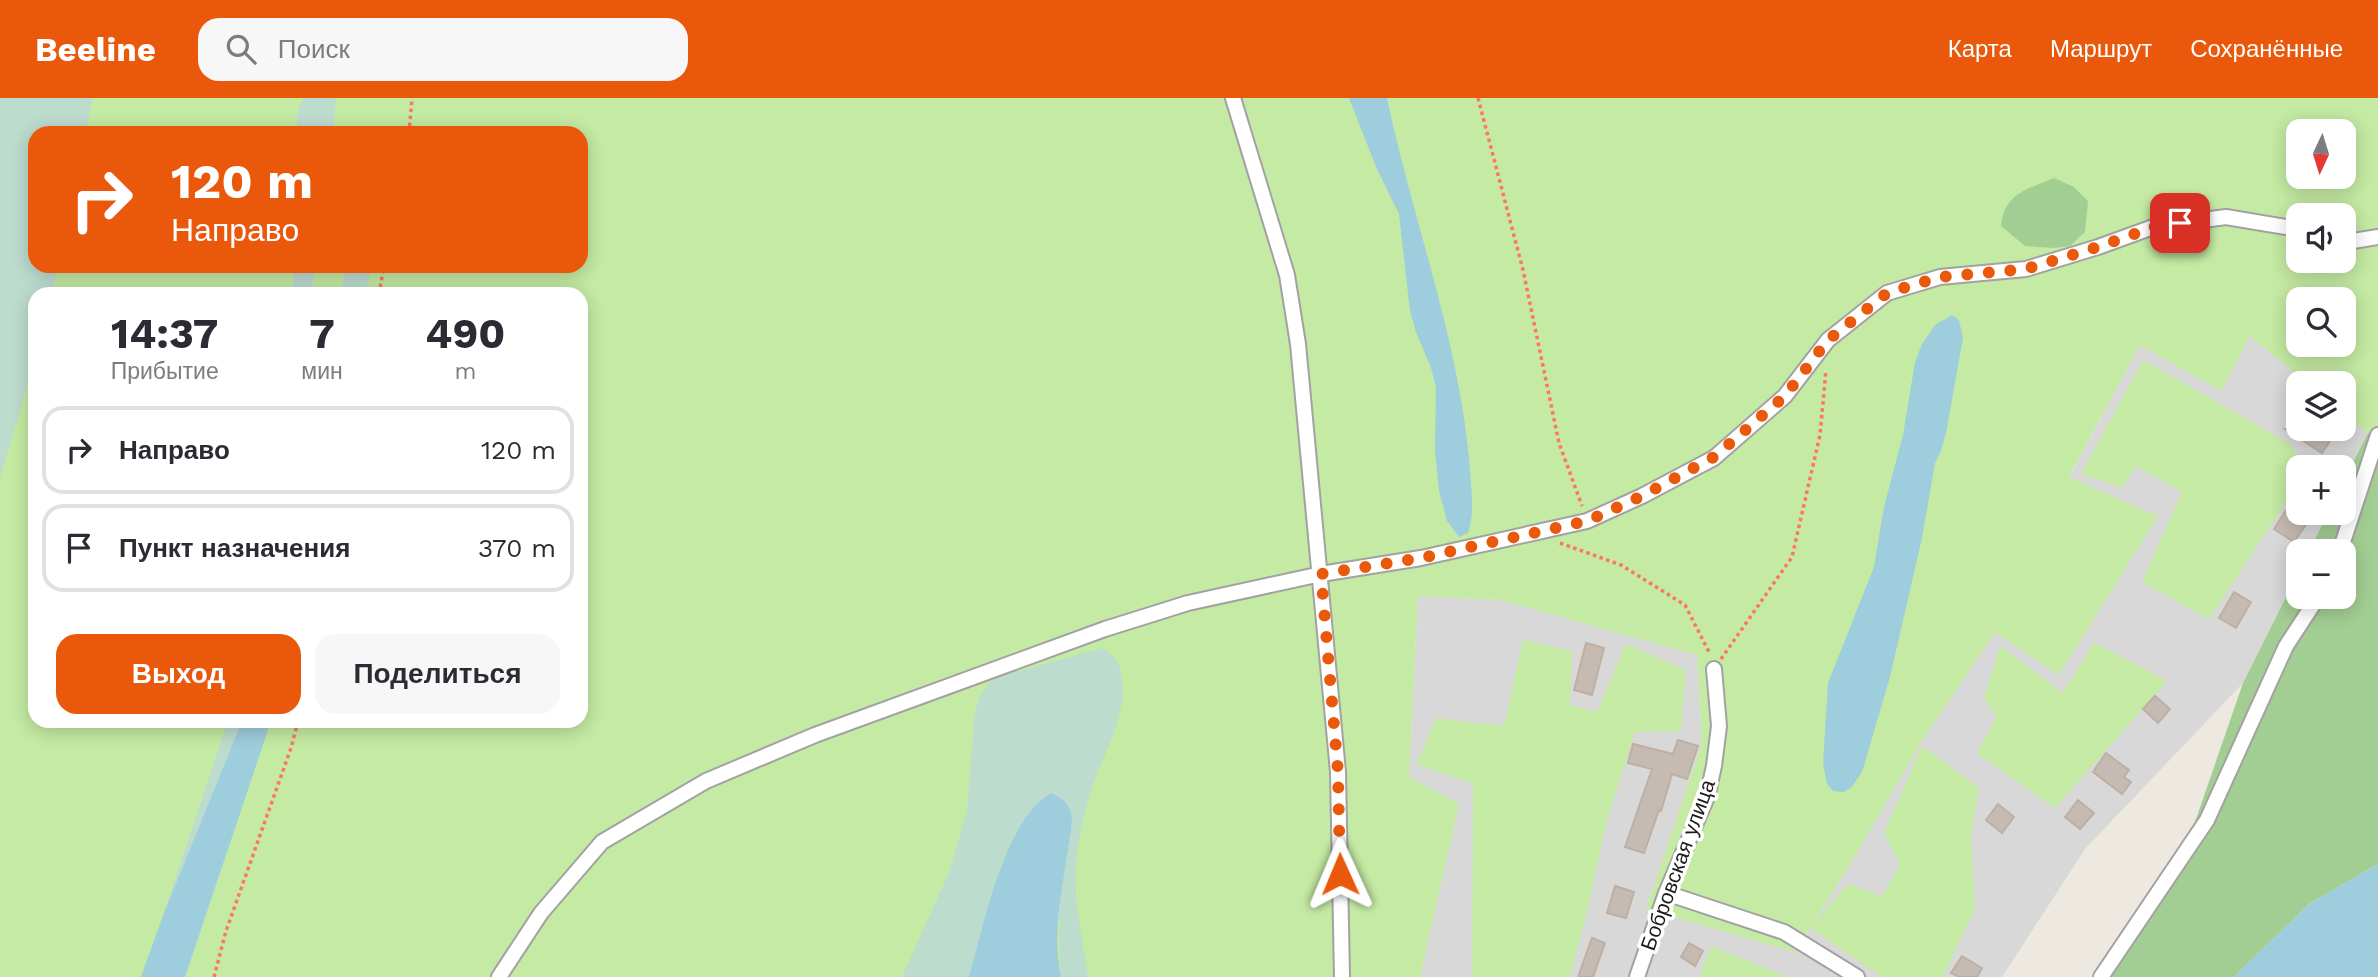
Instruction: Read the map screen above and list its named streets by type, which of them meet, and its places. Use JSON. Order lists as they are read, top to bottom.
{
  "streets": {
    "street": ["Бобровская улица"]
  },
  "north": "bottom",
  "page": {
    "header": "Beeline",
    "search": "Поиск",
    "nav": ["Карта", "Маршрут", "Сохранённые"],
    "map_buttons": ["+", "−"],
    "turn": ["120 m", "Направо"],
    "eta": [
      "14:37",
      "Прибытие",
      "7",
      "мин",
      "490",
      "m"
    ],
    "list": [
      {
        "name": "Направо",
        "value": "120 m"
      },
      {
        "name": "Пункт назначения",
        "value": "370 m"
      }
    ],
    "buttons": ["Выход", "Поделиться"]
  }
}
